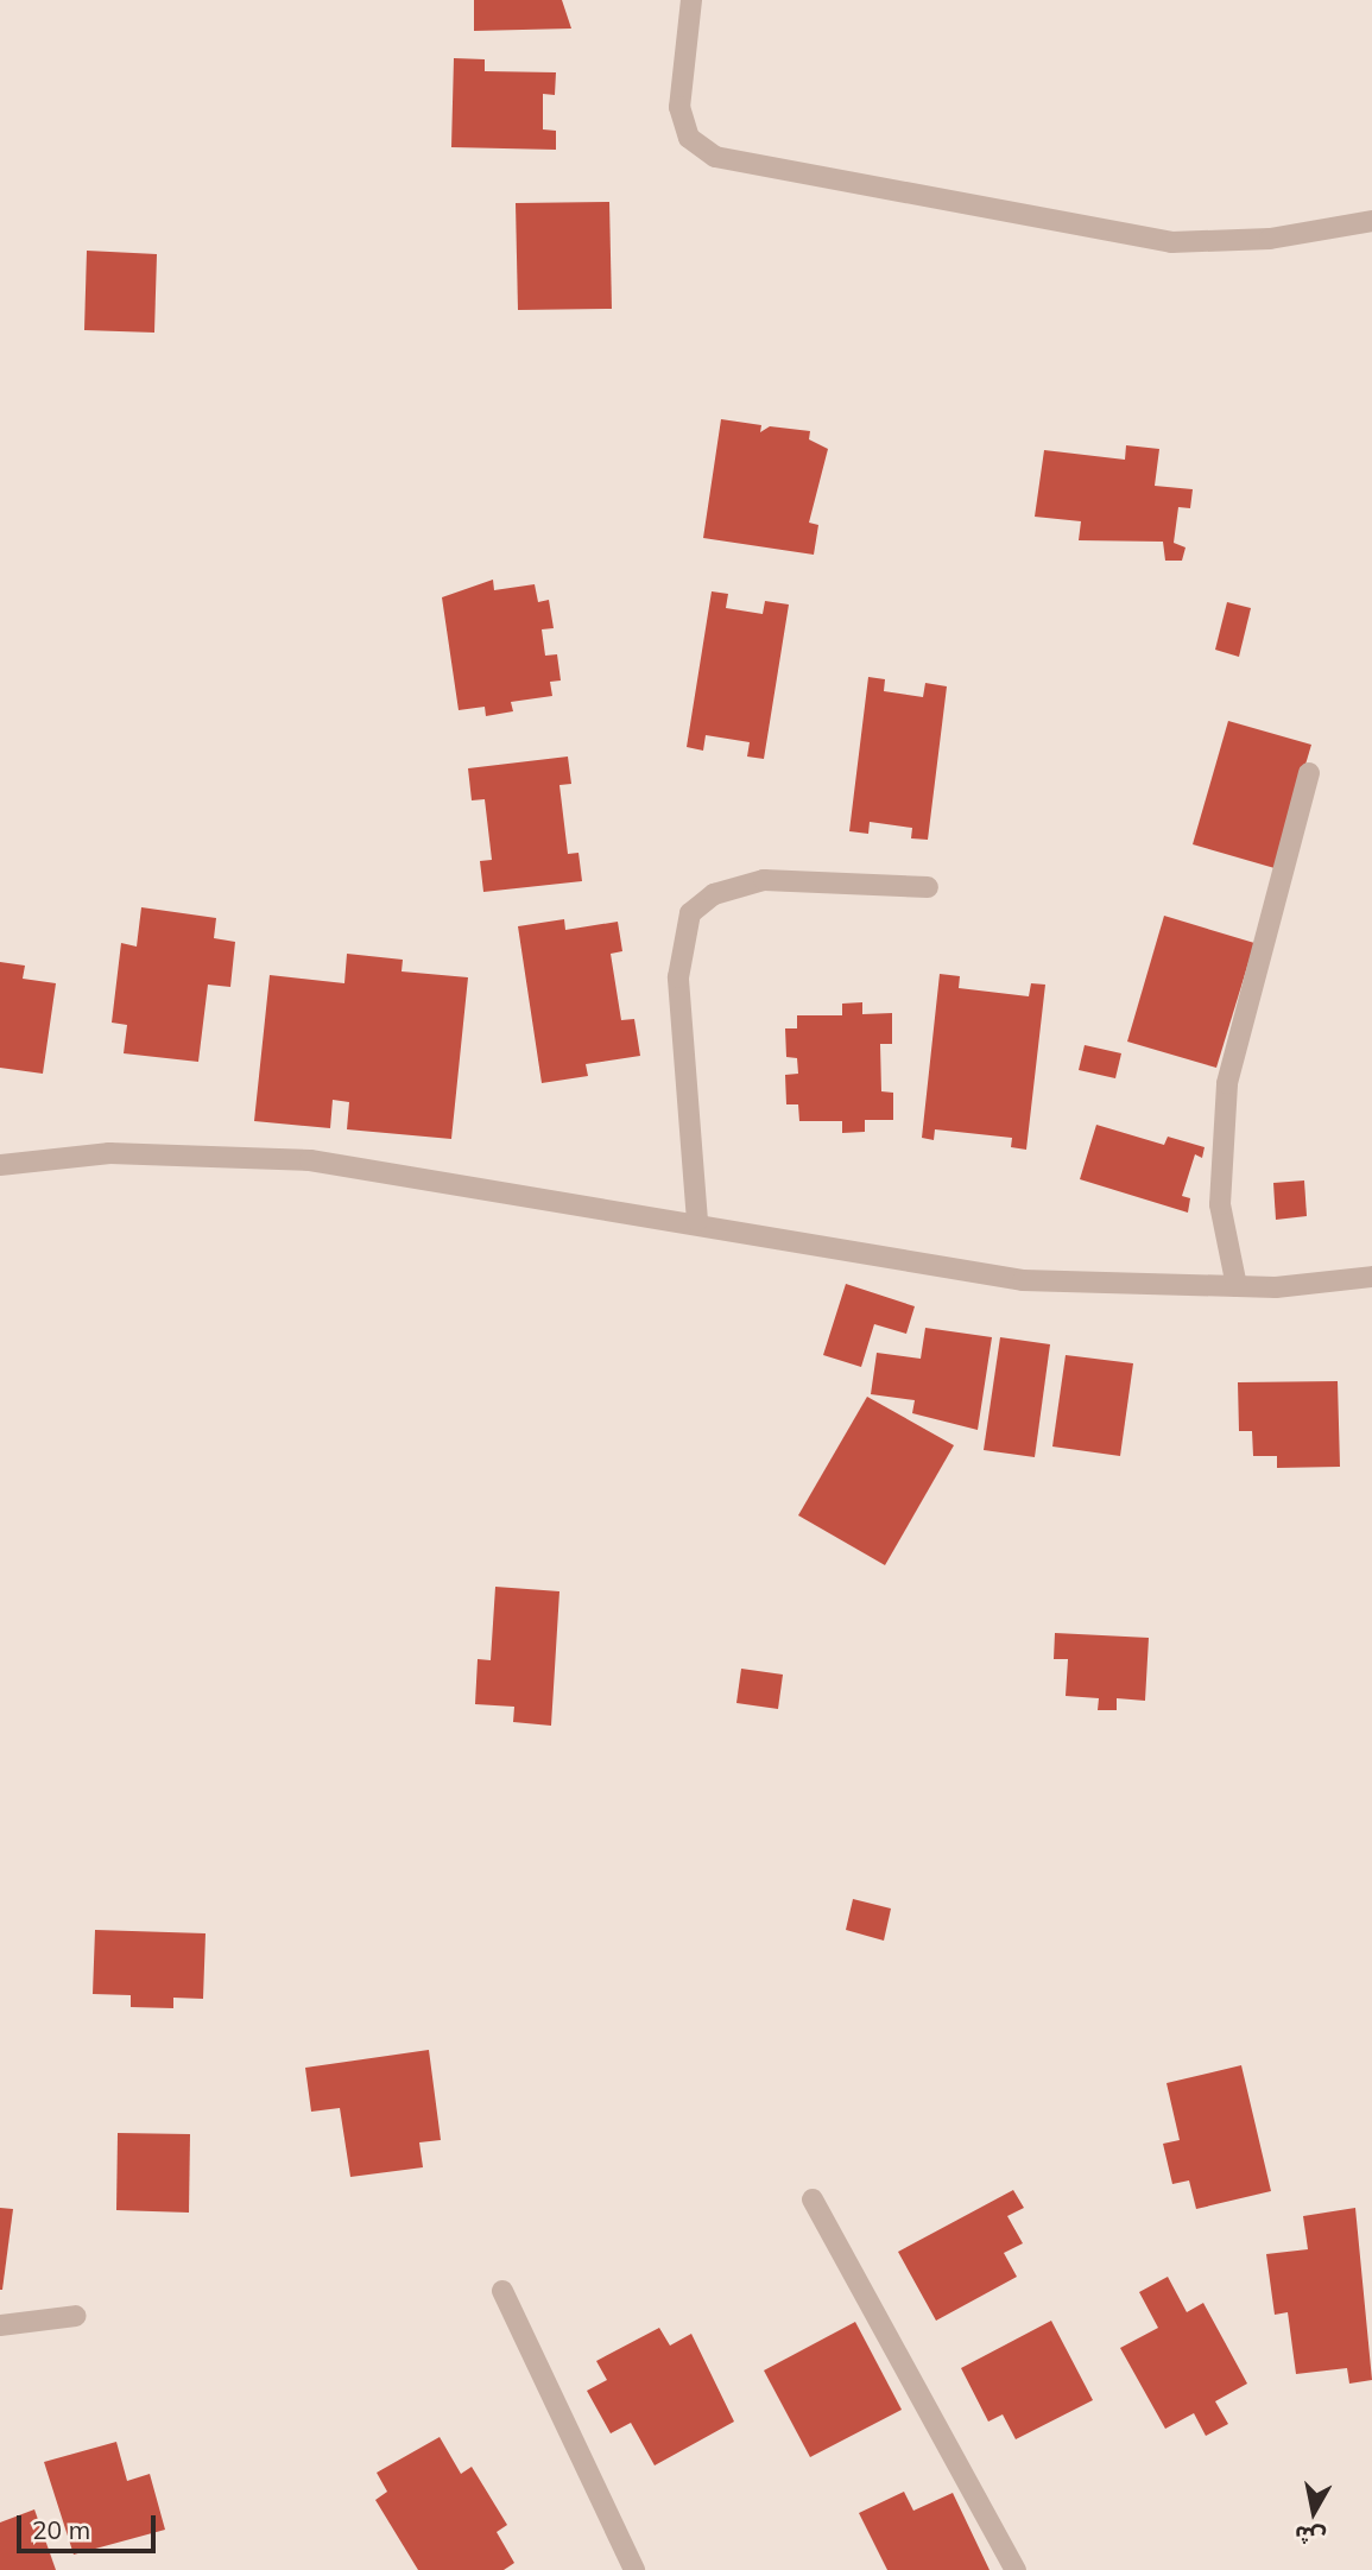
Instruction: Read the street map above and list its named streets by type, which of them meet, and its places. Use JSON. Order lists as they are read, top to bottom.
{
  "scale_bar": "20 m",
  "north": "bottom"
}
